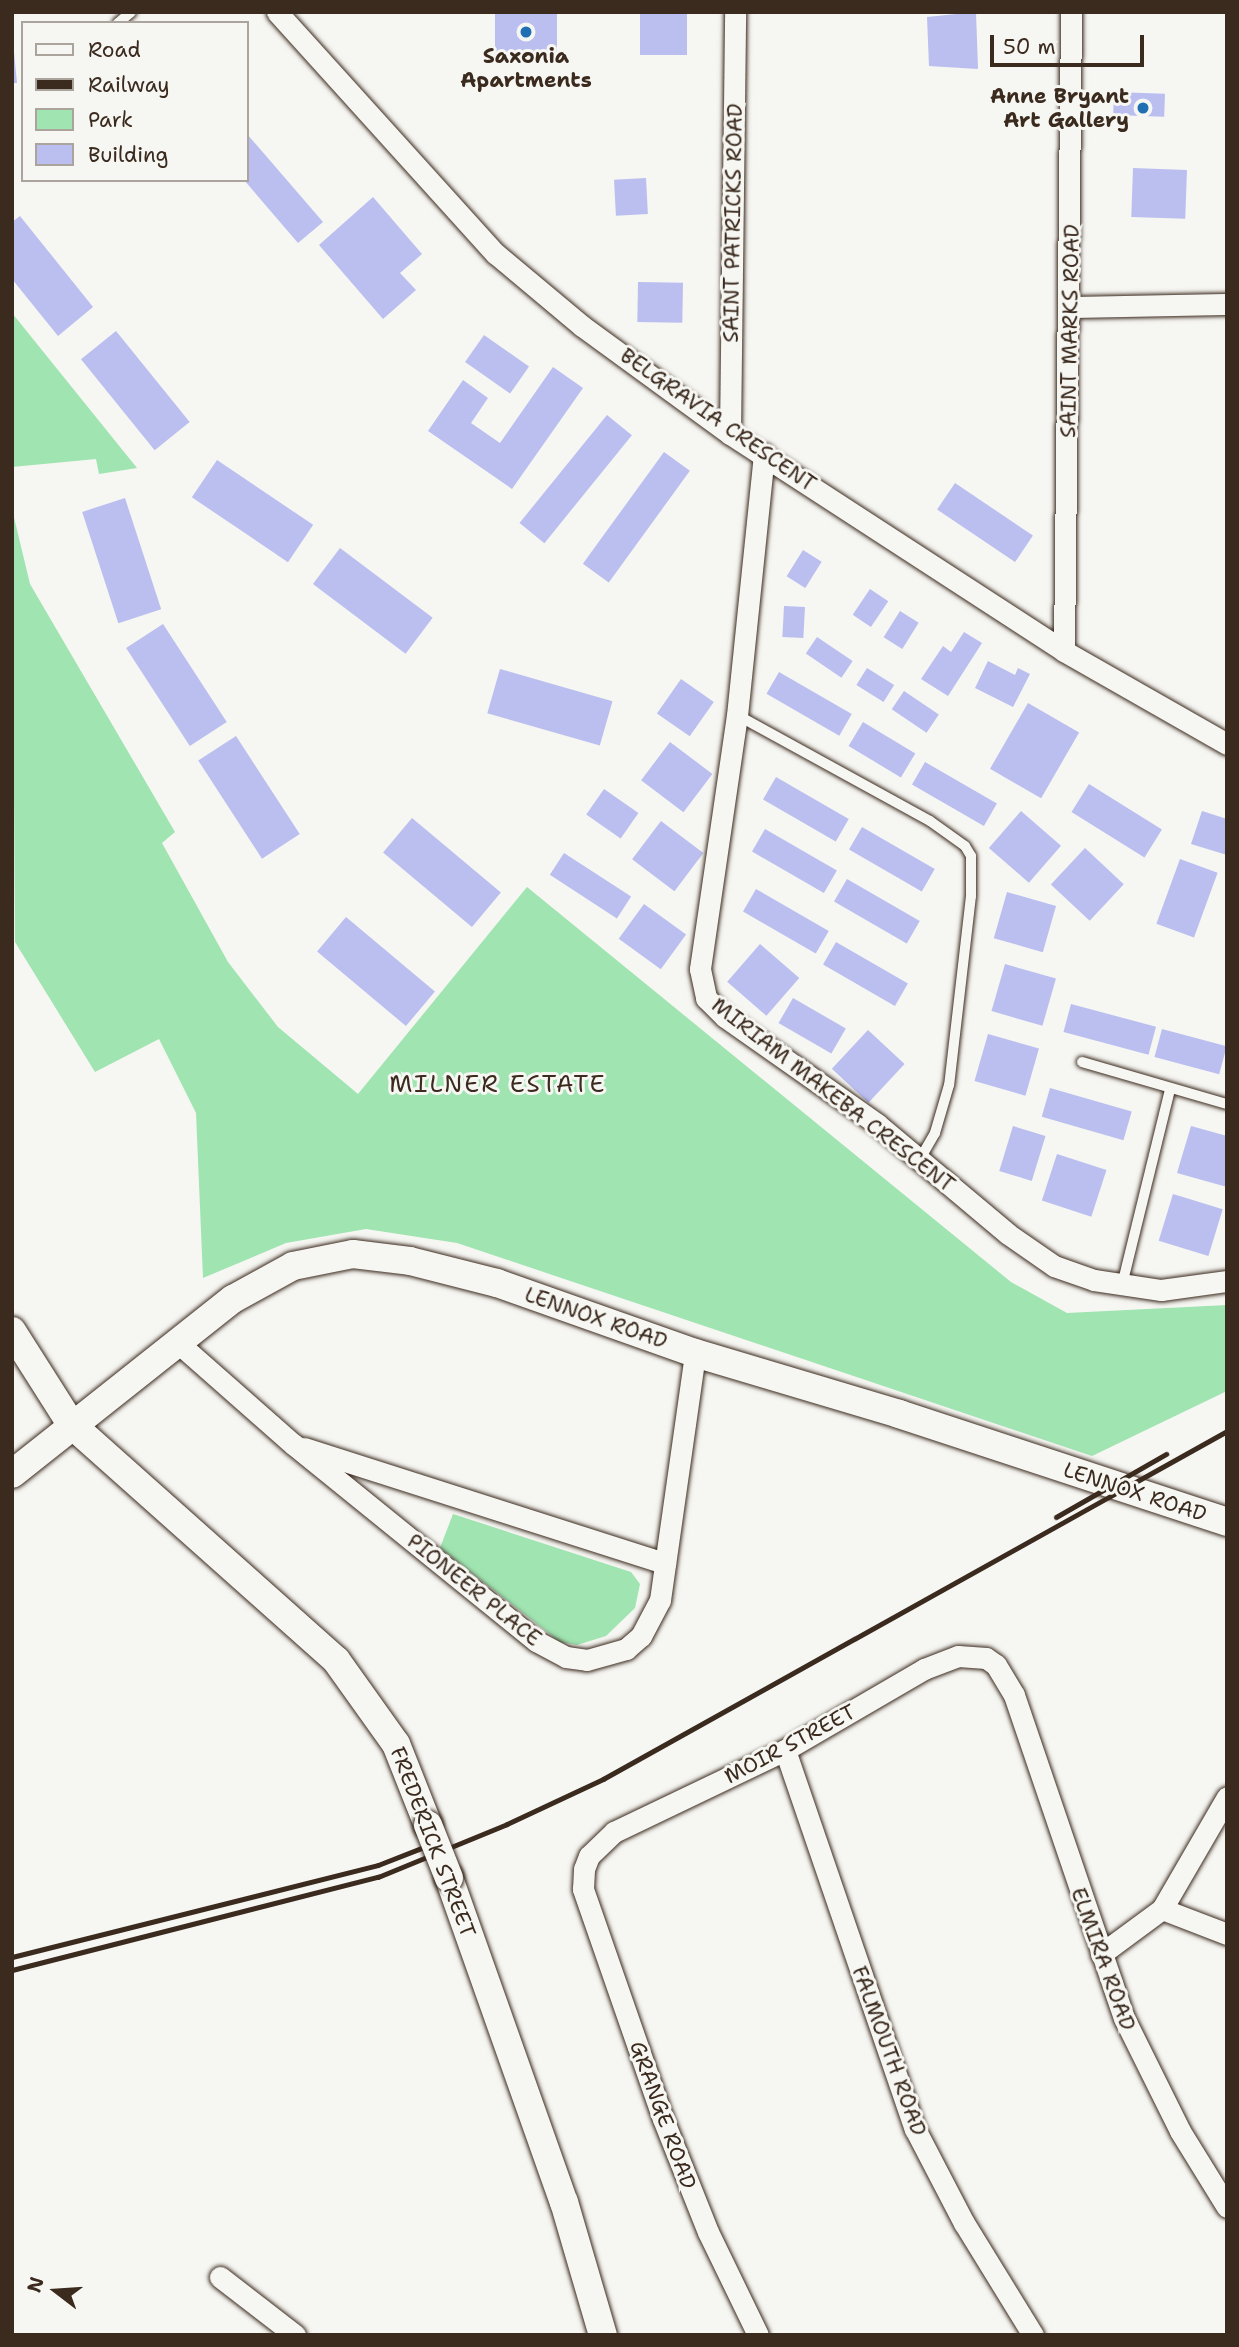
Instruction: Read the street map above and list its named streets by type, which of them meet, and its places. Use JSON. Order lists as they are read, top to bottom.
{
  "streets": {
    "street": [
      "SAINT PATRICKS ROAD",
      "SAINT MARKS ROAD",
      "BELGRAVIA CRESCENT",
      "MIRIAM MAKEBA CRESCENT",
      "LENNOX ROAD",
      "PIONEER PLACE",
      "MOIR STREET",
      "FREDERICK STREET",
      "ELMIRA ROAD",
      "FALMOUTH ROAD",
      "GRANGE ROAD"
    ]
  },
  "crossings": [
    ["SAINT PATRICKS ROAD", "BELGRAVIA CRESCENT"],
    ["SAINT MARKS ROAD", "BELGRAVIA CRESCENT"],
    ["BELGRAVIA CRESCENT", "MIRIAM MAKEBA CRESCENT"],
    ["LENNOX ROAD", "PIONEER PLACE"],
    ["LENNOX ROAD", "FREDERICK STREET"],
    ["MOIR STREET", "ELMIRA ROAD"],
    ["MOIR STREET", "FALMOUTH ROAD"],
    ["MOIR STREET", "GRANGE ROAD"]
  ],
  "districts": ["MILNER ESTATE"],
  "places": ["Saxonia Apartments", "Anne Bryant Art Gallery"],
  "legend": [
    "Road",
    "Railway",
    "Park",
    "Building"
  ],
  "scale_bar": "50 m",
  "north": "left"
}
